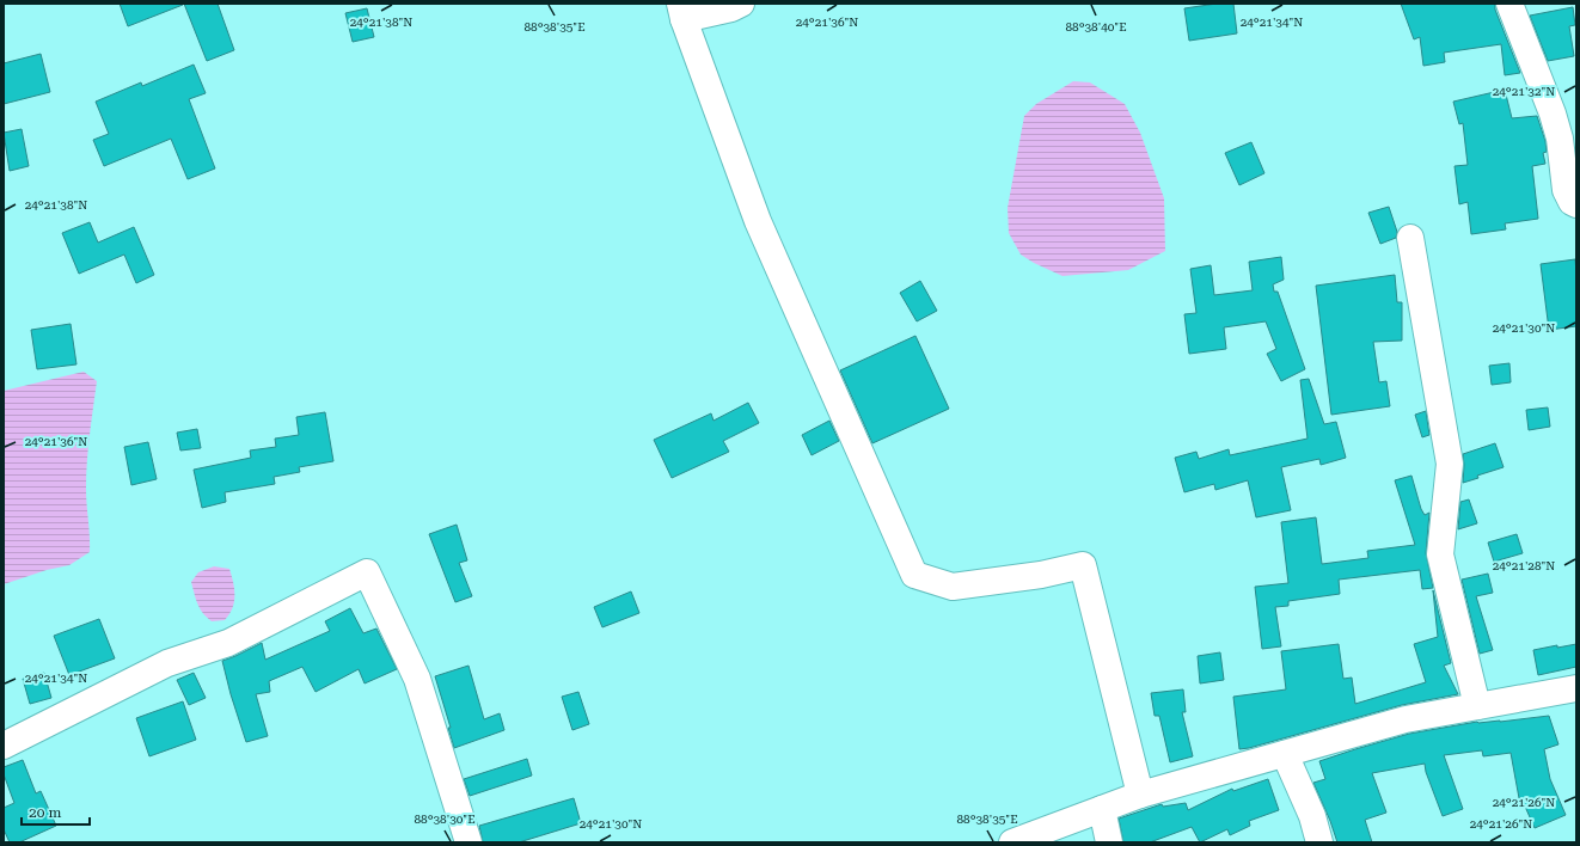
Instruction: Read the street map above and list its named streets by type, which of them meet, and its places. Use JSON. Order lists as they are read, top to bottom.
{
  "scale_bar": "20 m",
  "coordinates": [
    "24°21'38\"N",
    "24°21'36\"N",
    "24°21'34\"N",
    "88°38'35\"E",
    "88°38'40\"E",
    "24°21'32\"N",
    "24°21'30\"N",
    "24°21'28\"N",
    "24°21'26\"N",
    "88°38'30\"E"
  ]
}
